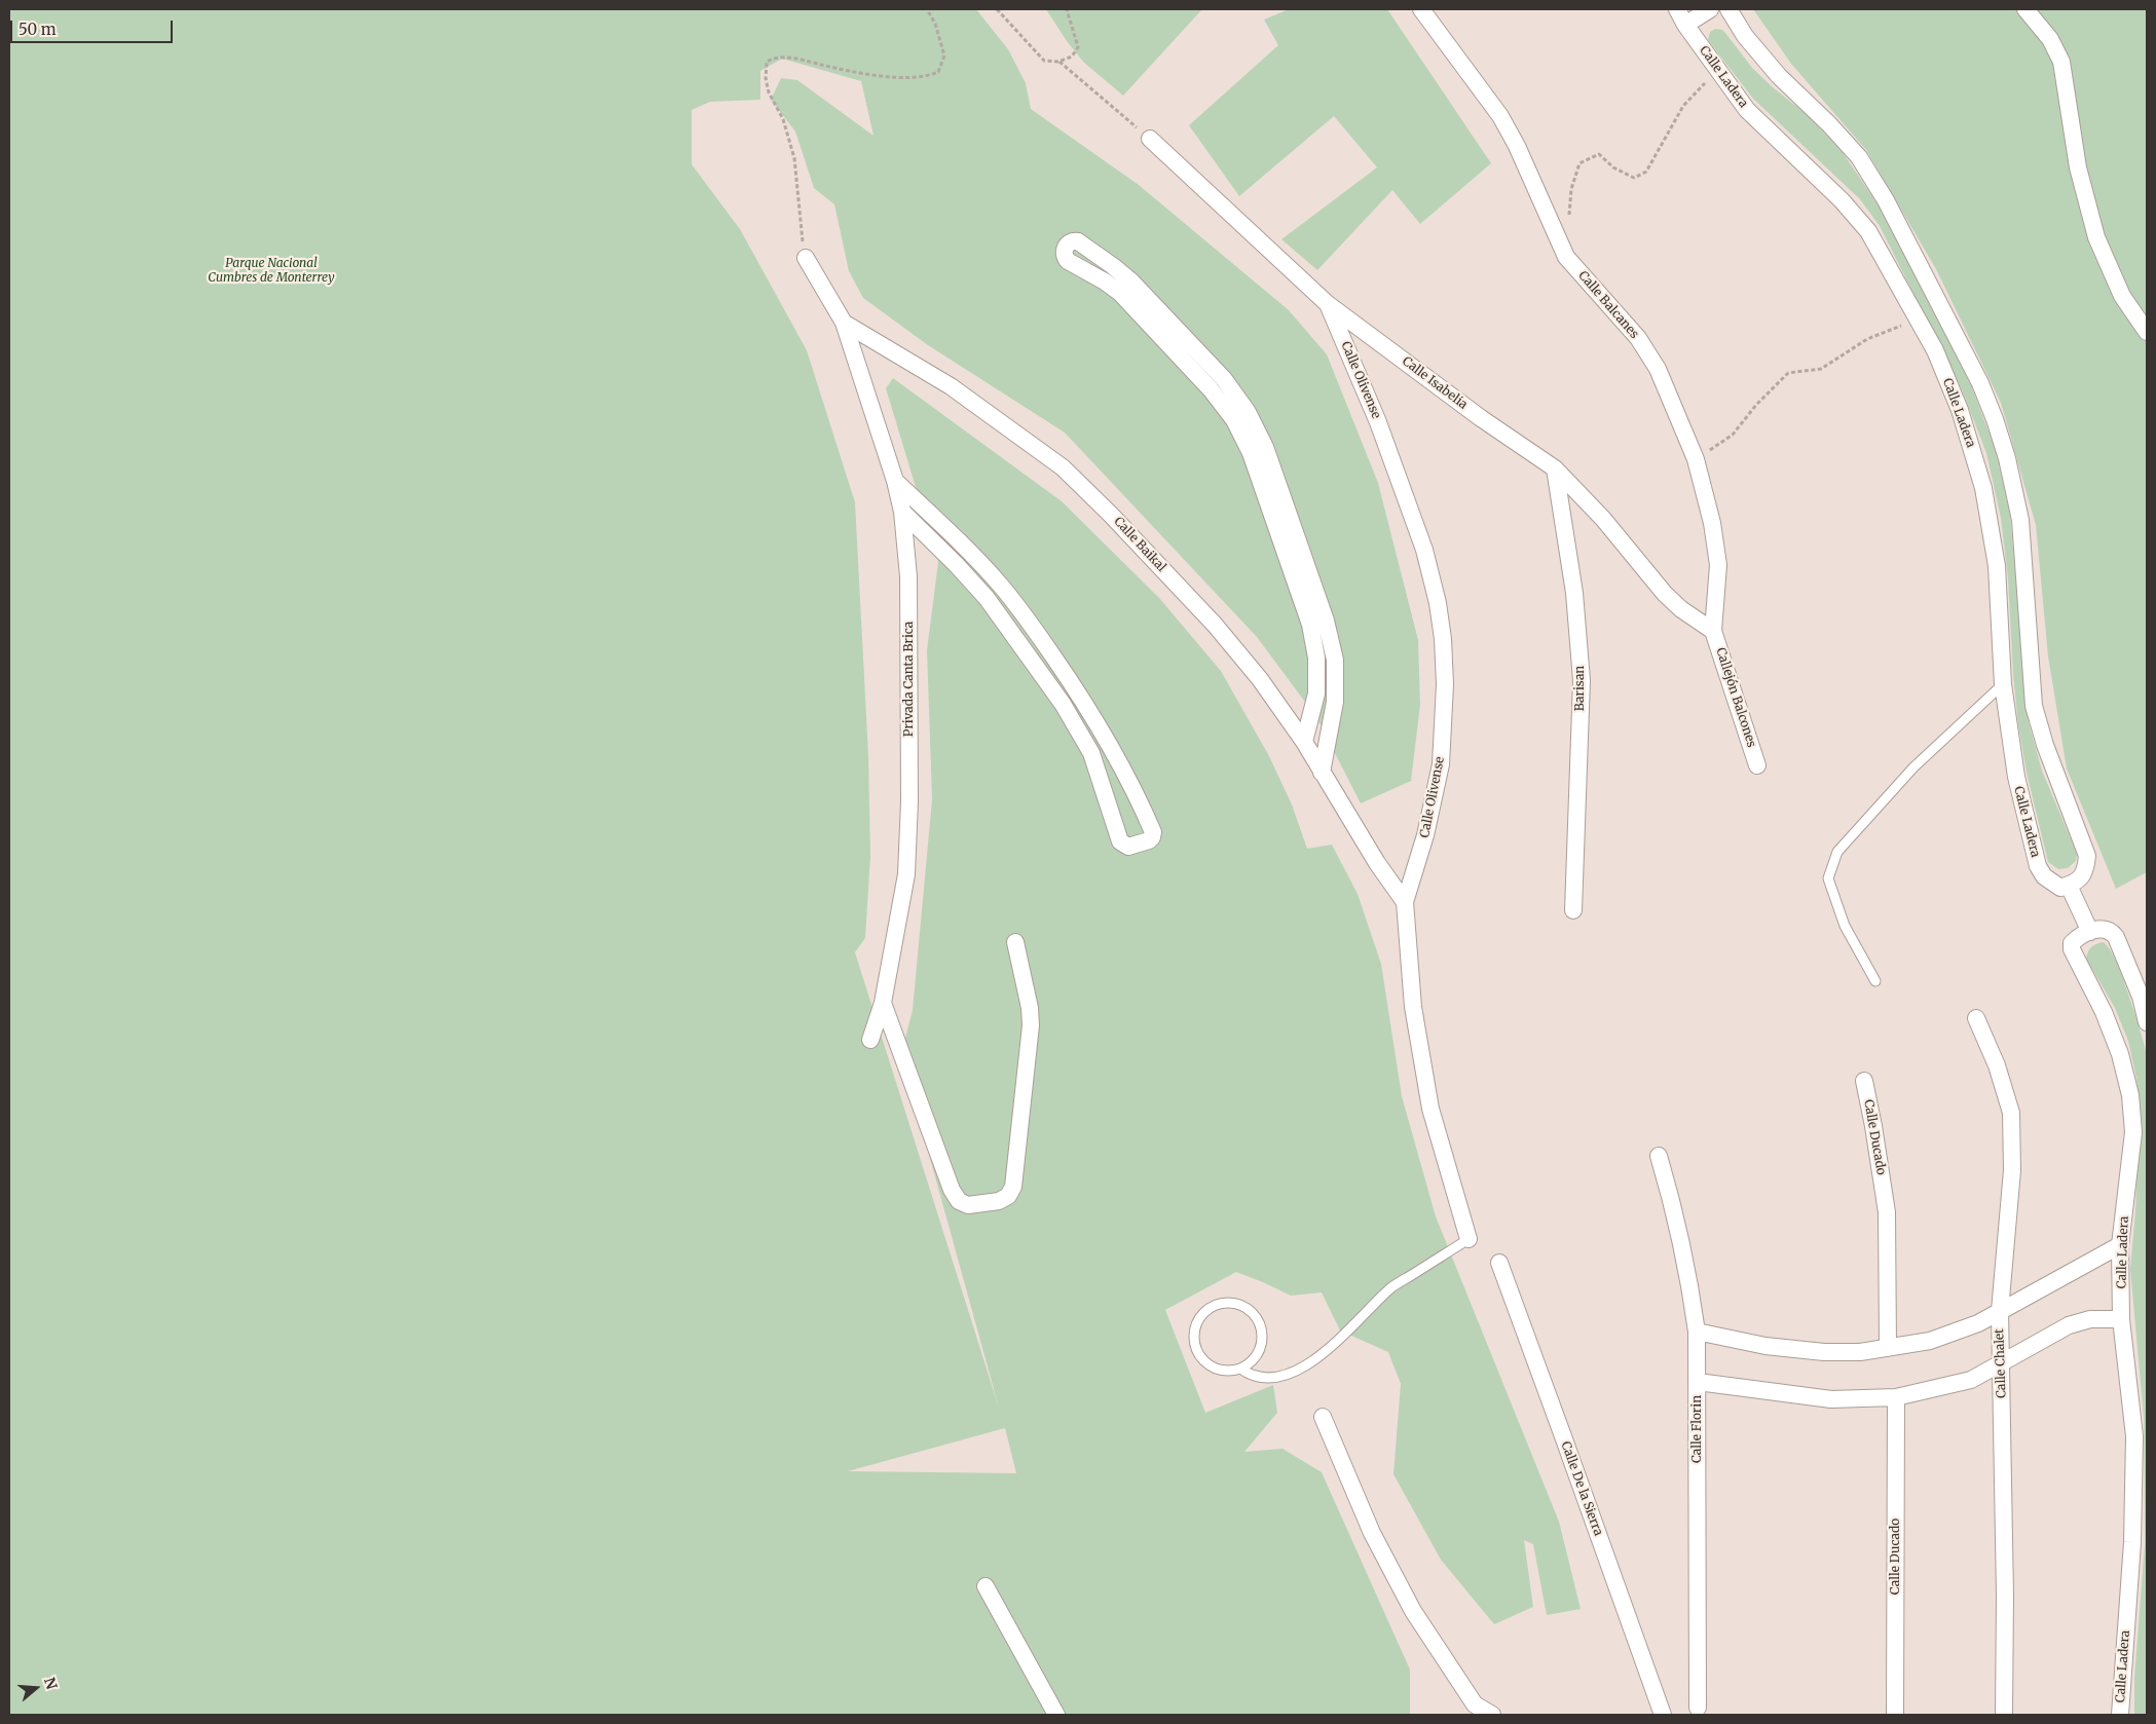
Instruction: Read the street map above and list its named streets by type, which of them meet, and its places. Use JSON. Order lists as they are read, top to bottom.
{
  "streets": {
    "street": [
      "Calle Ladera",
      "Calle Balcanes",
      "Calle Olivense",
      "Calle Isabelia",
      "Calle Baikal",
      "Privada Canta Brica",
      "Barisan",
      "Callejón Balcones",
      "Calle Ducado",
      "Calle Chalet",
      "Calle Florin",
      "Calle De la Sierra"
    ]
  },
  "crossings": [
    ["Calle Balcanes", "Calle Isabelia"],
    ["Calle Balcanes", "Callejón Balcones"],
    ["Calle Olivense", "Calle Isabelia"],
    ["Calle Olivense", "Calle Baikal"],
    ["Calle Isabelia", "Barisan"],
    ["Calle Isabelia", "Callejón Balcones"],
    ["Calle Baikal", "Privada Canta Brica"]
  ],
  "parks": ["Parque Nacional Cumbres de Monterrey"],
  "scale_bar": "50 m",
  "north": "right"
}
